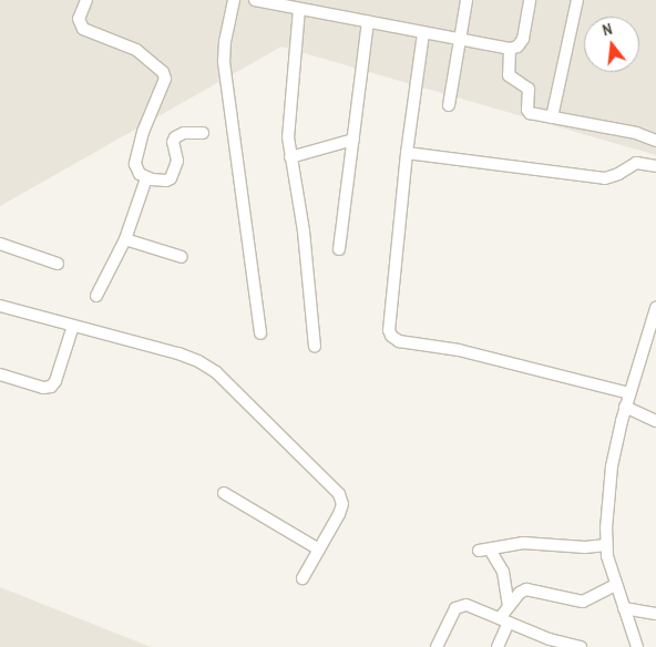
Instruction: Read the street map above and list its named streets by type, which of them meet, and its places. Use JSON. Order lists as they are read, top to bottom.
{
  "north": "top"
}
